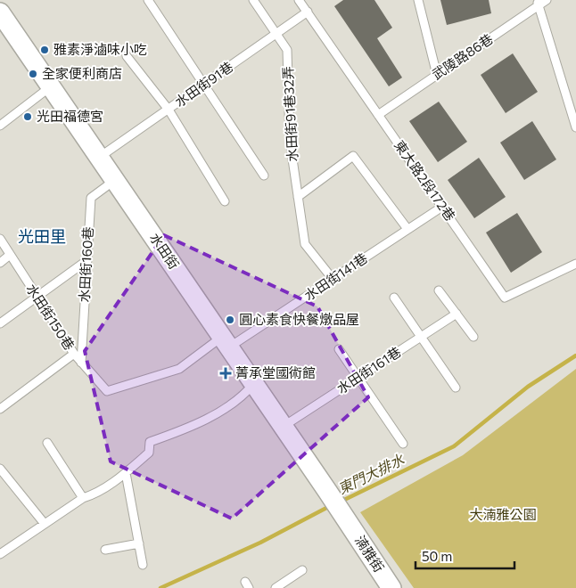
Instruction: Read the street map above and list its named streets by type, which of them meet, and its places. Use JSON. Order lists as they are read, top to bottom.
{
  "streets": {
    "street": ["水田街", "湳雅街"],
    "lane": [
      "武陵路86巷",
      "水田街91巷",
      "水田街91巷32弄",
      "東大路2段172巷",
      "水田街160巷",
      "水田街141巷",
      "水田街150巷",
      "水田街161巷"
    ]
  },
  "crossings": [
    ["武陵路86巷", "東大路2段172巷"],
    ["水田街91巷", "水田街91巷32弄"],
    ["水田街91巷", "東大路2段172巷"],
    ["水田街91巷", "水田街"],
    ["水田街91巷32弄", "水田街141巷"],
    ["東大路2段172巷", "水田街141巷"],
    ["水田街", "水田街160巷"],
    ["水田街", "水田街141巷"],
    ["水田街", "水田街161巷"],
    ["水田街", "湳雅街"],
    ["水田街160巷", "水田街150巷"],
    ["水田街141巷", "水田街150巷"]
  ],
  "districts": ["光田里"],
  "water": ["東門大排水"],
  "parks": ["大湳雅公園"],
  "places": {
    "other": [
      "雅素淨滷味小吃",
      "全家便利商店",
      "光田福德宮",
      "圓心素食快餐燉品屋"
    ],
    "health": ["菁承堂國術館"]
  },
  "scale_bar": "50 m"
}
